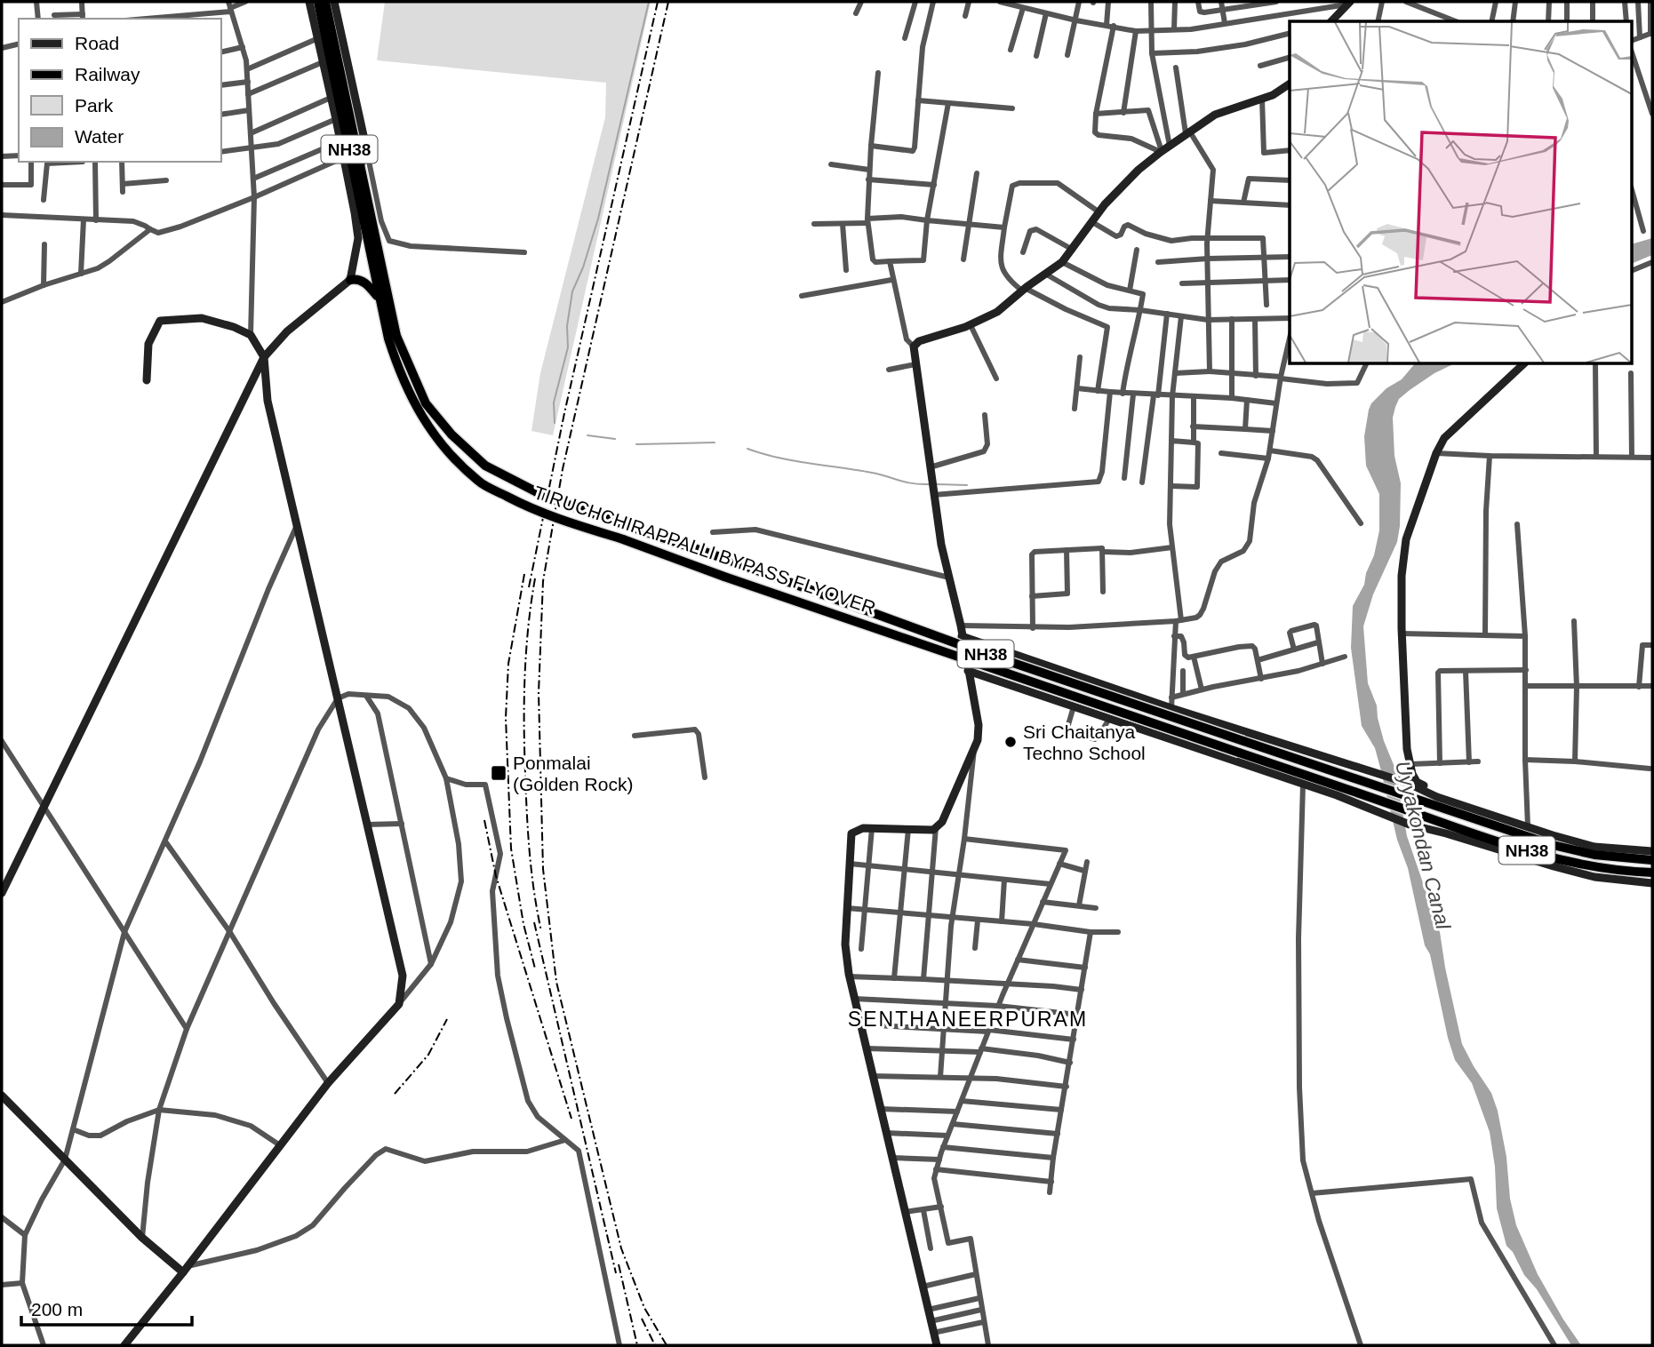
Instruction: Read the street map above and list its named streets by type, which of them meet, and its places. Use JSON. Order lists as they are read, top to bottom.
{
  "streets": {
    "highway": ["NH38", "TIRUCHCHIRAPPALLI BYPASS FLYOVER"]
  },
  "crossings": [
    ["NH38", "TIRUCHCHIRAPPALLI BYPASS FLYOVER"]
  ],
  "districts": ["SENTHANEERPURAM"],
  "water": ["Uyyakondan Canal"],
  "places": {
    "other": ["Sri Chaitanya Techno School"],
    "transit": ["Ponmalai (Golden Rock)"]
  },
  "legend": [
    "Road",
    "Railway",
    "Park",
    "Water"
  ],
  "scale_bar": "200 m"
}
